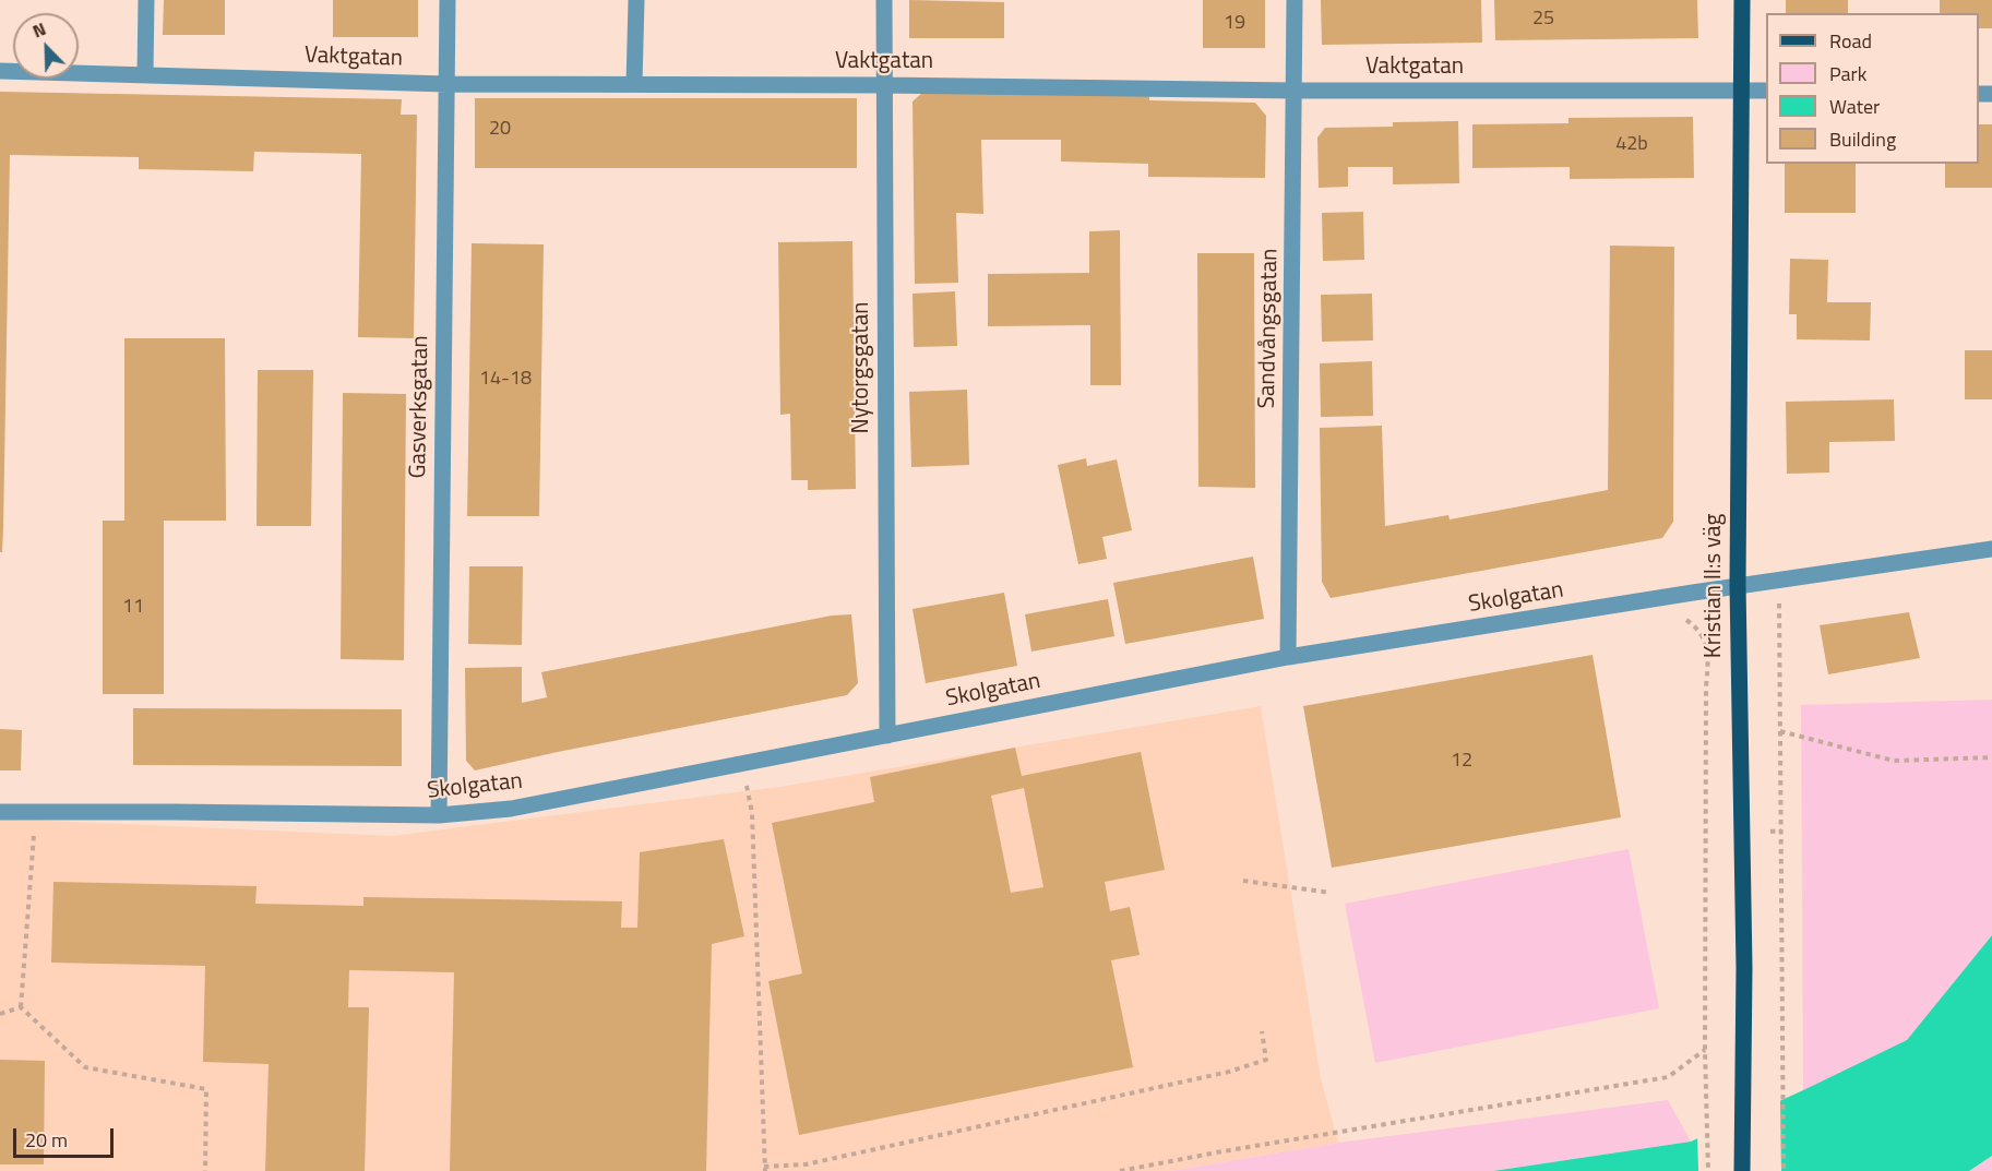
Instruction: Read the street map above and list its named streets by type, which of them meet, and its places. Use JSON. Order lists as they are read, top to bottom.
{
  "streets": {
    "main road": ["Kristian II:s väg"],
    "street": [
      "Vaktgatan",
      "Sandvångsgatan",
      "Nytorgsgatan",
      "Gasverksgatan",
      "Skolgatan"
    ]
  },
  "crossings": [
    ["Vaktgatan", "Sandvångsgatan"],
    ["Vaktgatan", "Nytorgsgatan"],
    ["Vaktgatan", "Gasverksgatan"],
    ["Vaktgatan", "Kristian II:s väg"],
    ["Sandvångsgatan", "Skolgatan"],
    ["Nytorgsgatan", "Skolgatan"],
    ["Gasverksgatan", "Skolgatan"],
    ["Kristian II:s väg", "Skolgatan"]
  ],
  "house_numbers": [
    "25",
    "19",
    "20",
    "42b",
    "14-18",
    "11",
    "12"
  ],
  "legend": [
    "Road",
    "Park",
    "Water",
    "Building"
  ],
  "scale_bar": "20 m",
  "north": "top left"
}
